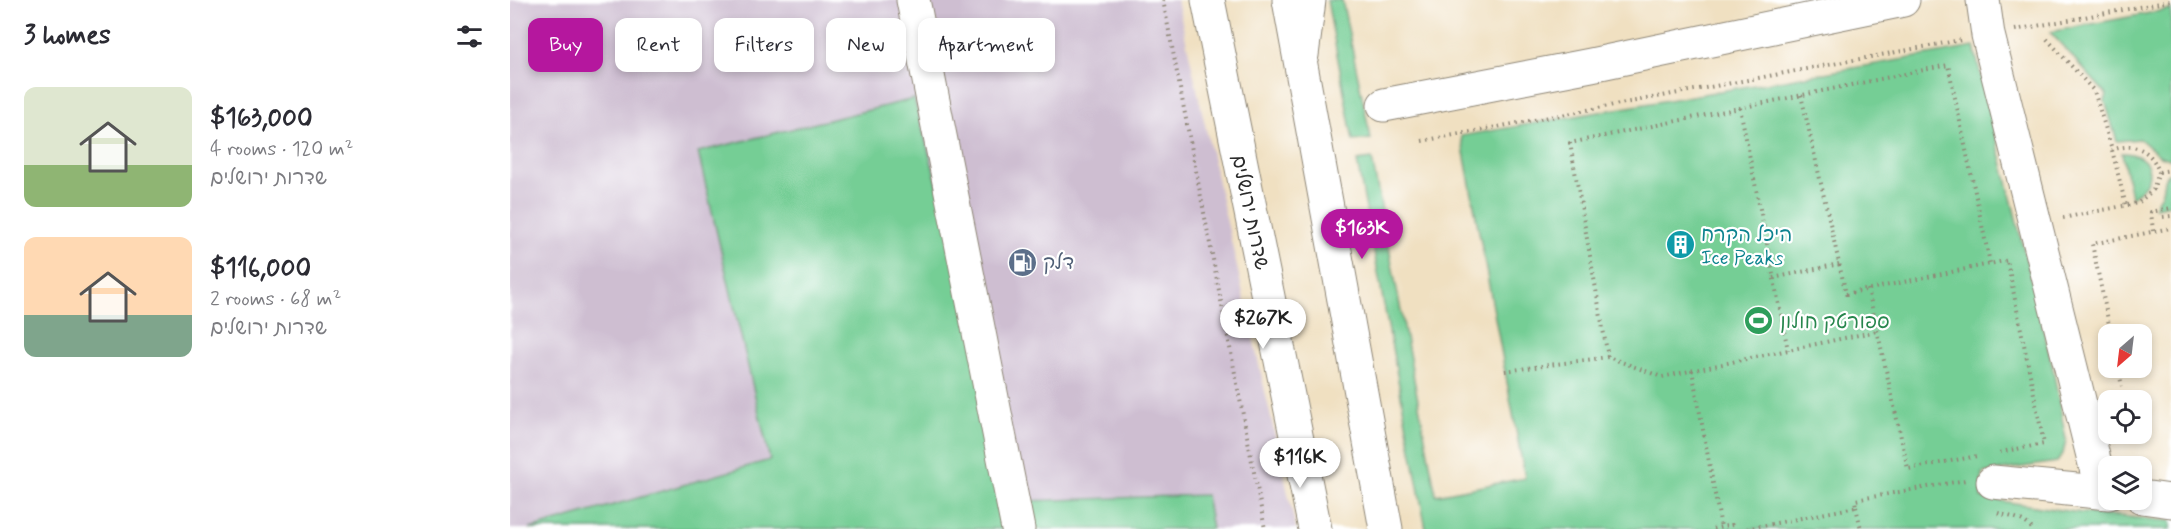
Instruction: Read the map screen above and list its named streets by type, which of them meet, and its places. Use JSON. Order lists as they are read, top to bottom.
{
  "streets": {
    "main road": ["שדרות ירושלים"]
  },
  "places": {
    "building": ["היכל הקרח Ice Peaks"],
    "fuel station": ["דלק"],
    "sports": ["ספורטק חולון"]
  },
  "north": "bottom left",
  "page": {
    "heading": "3 homes",
    "chip": [
      "Buy",
      "Rent",
      "Filters",
      "New",
      "Apartment"
    ],
    "list": [
      {
        "name": "$163,000",
        "note": "4 rooms · 120 m² · שדרות ירושלים"
      },
      {
        "name": "$116,000",
        "note": "2 rooms · 68 m² · שדרות ירושלים"
      }
    ],
    "price": ["$163K", "$267K", "$116K"]
  }
}
